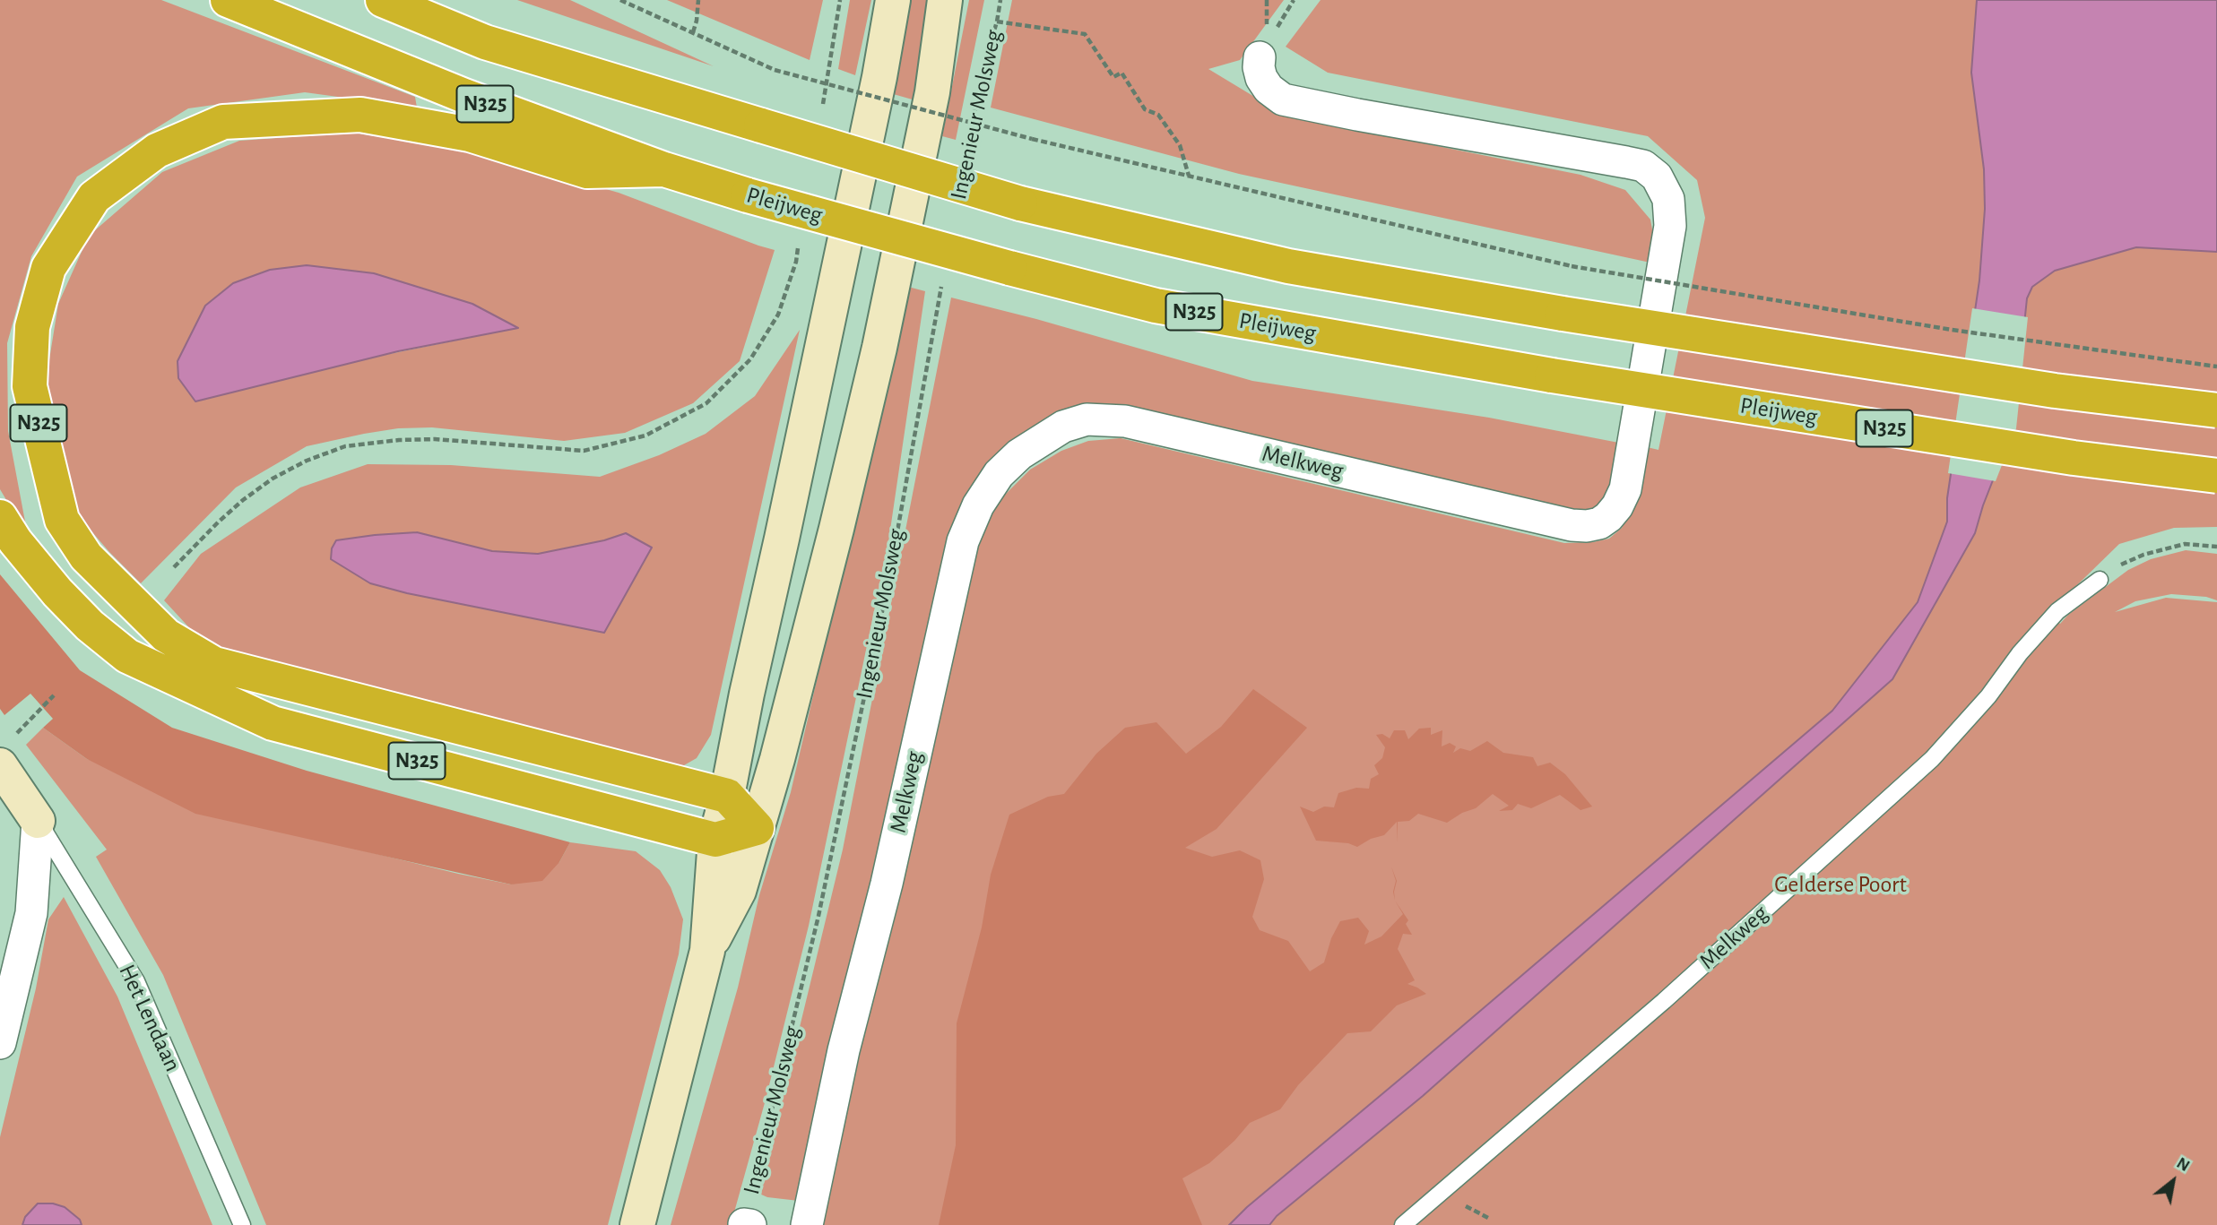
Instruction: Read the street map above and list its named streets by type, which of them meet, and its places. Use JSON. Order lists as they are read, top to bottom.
{
  "streets": {
    "highway": ["N325", "Pleijweg"],
    "main road": ["Ingenieur Molsweg"],
    "street": ["Melkweg"],
    "lane": ["Het Lendaan"]
  },
  "crossings": [
    ["N325", "Ingenieur Molsweg"],
    ["N325", "Pleijweg"]
  ],
  "parks": ["Gelderse Poort"],
  "north": "top right"
}
